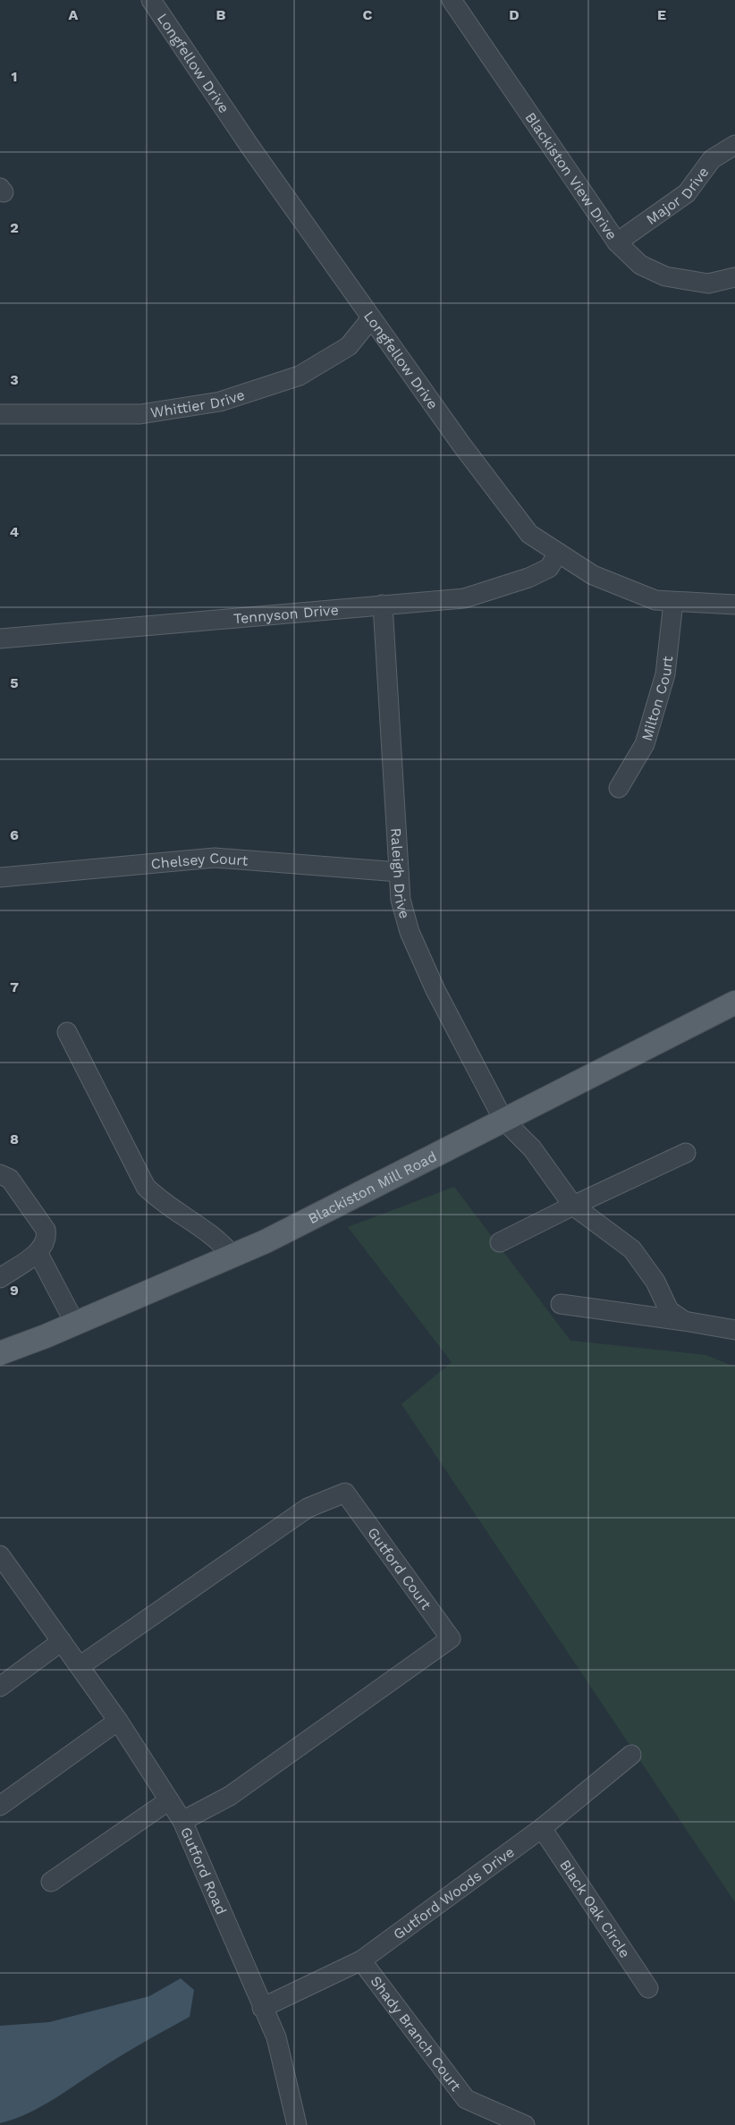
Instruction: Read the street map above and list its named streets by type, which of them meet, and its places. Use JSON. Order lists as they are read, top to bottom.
{
  "streets": {
    "main road": ["Blackiston Mill Road"],
    "street": [
      "Longfellow Drive",
      "Blackiston View Drive",
      "Major Drive",
      "Whittier Drive",
      "Tennyson Drive",
      "Milton Court",
      "Chelsey Court",
      "Raleigh Drive",
      "Gutford Court",
      "Gutford Road",
      "Gutford Woods Drive",
      "Black Oak Circle",
      "Shady Branch Court"
    ]
  },
  "crossings": [
    ["Longfellow Drive", "Whittier Drive"],
    ["Longfellow Drive", "Tennyson Drive"],
    ["Longfellow Drive", "Milton Court"],
    ["Blackiston View Drive", "Major Drive"],
    ["Tennyson Drive", "Raleigh Drive"],
    ["Chelsey Court", "Raleigh Drive"],
    ["Raleigh Drive", "Blackiston Mill Road"],
    ["Gutford Court", "Gutford Road"],
    ["Gutford Road", "Gutford Woods Drive"],
    ["Gutford Woods Drive", "Black Oak Circle"],
    ["Gutford Woods Drive", "Shady Branch Court"]
  ],
  "grid": {
    "columns": [
      "A",
      "B",
      "C",
      "D",
      "E"
    ],
    "rows": [
      "1",
      "2",
      "3",
      "4",
      "5",
      "6",
      "7",
      "8",
      "9"
    ]
  }
}
